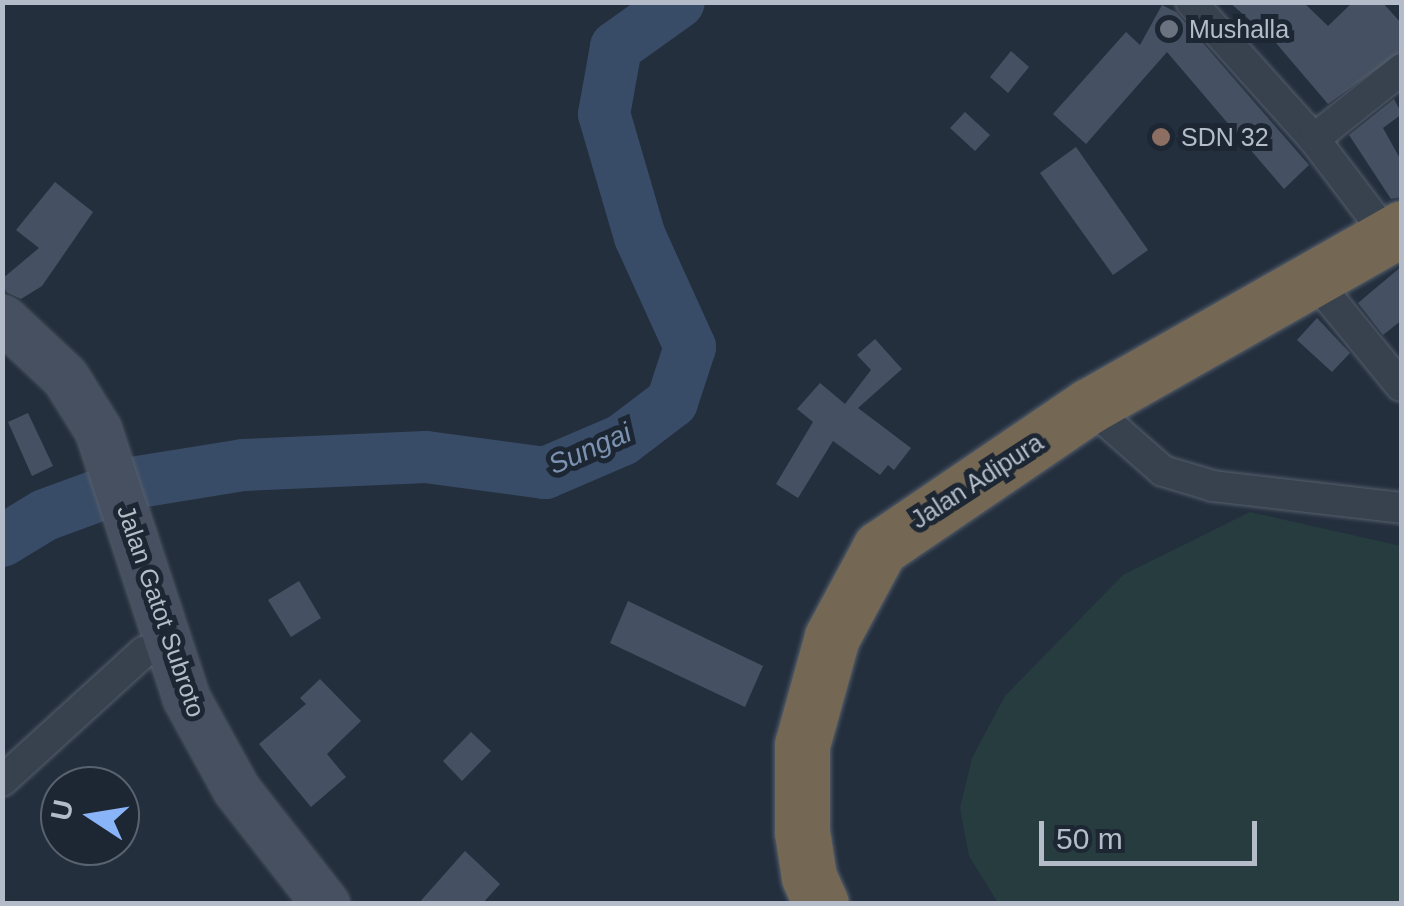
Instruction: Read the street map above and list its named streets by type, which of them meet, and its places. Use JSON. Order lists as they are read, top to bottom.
{
  "streets": {
    "highway": ["Jalan Adipura"],
    "street": ["Jalan Gatot Subroto"]
  },
  "water": ["Sungai"],
  "places": ["Mushalla", "SDN 32"],
  "scale_bar": "50 m",
  "north": "left"
}
